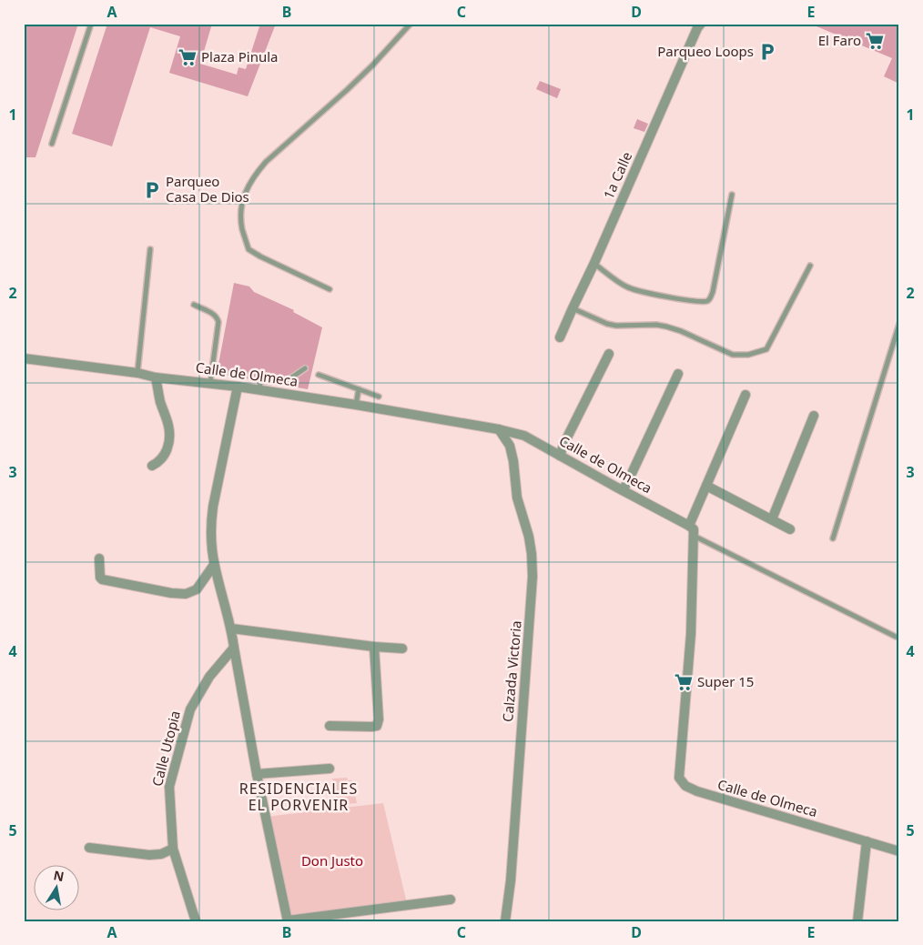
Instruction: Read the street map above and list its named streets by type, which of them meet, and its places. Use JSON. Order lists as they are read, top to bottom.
{
  "streets": {
    "street": [
      "1a Calle",
      "Calle de Olmeca",
      "Calzada Victoria",
      "Calle Utopia"
    ]
  },
  "crossings": [
    ["Calle de Olmeca", "Calzada Victoria"]
  ],
  "districts": ["RESIDENCIALES EL PORVENIR"],
  "parks": ["Don Justo"],
  "places": {
    "supermarket": ["El Faro", "Plaza Pinula", "Super 15"],
    "parking": ["Parqueo Loops", "Parqueo Casa De Dios"]
  },
  "north": "top",
  "grid": {
    "columns": [
      "A",
      "B",
      "C",
      "D",
      "E"
    ],
    "rows": [
      "1",
      "2",
      "3",
      "4",
      "5"
    ]
  }
}
